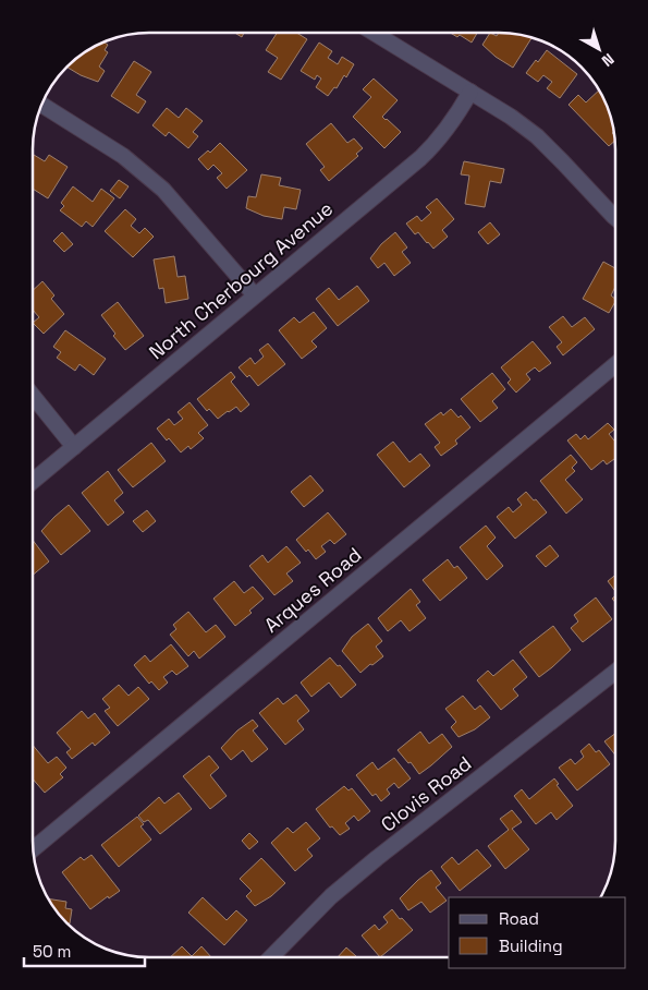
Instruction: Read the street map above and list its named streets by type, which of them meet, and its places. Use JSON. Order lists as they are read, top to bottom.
{
  "streets": {
    "street": ["North Cherbourg Avenue", "Arques Road", "Clovis Road"]
  },
  "legend": ["Road", "Building"],
  "scale_bar": "50 m",
  "north": "bottom right"
}
